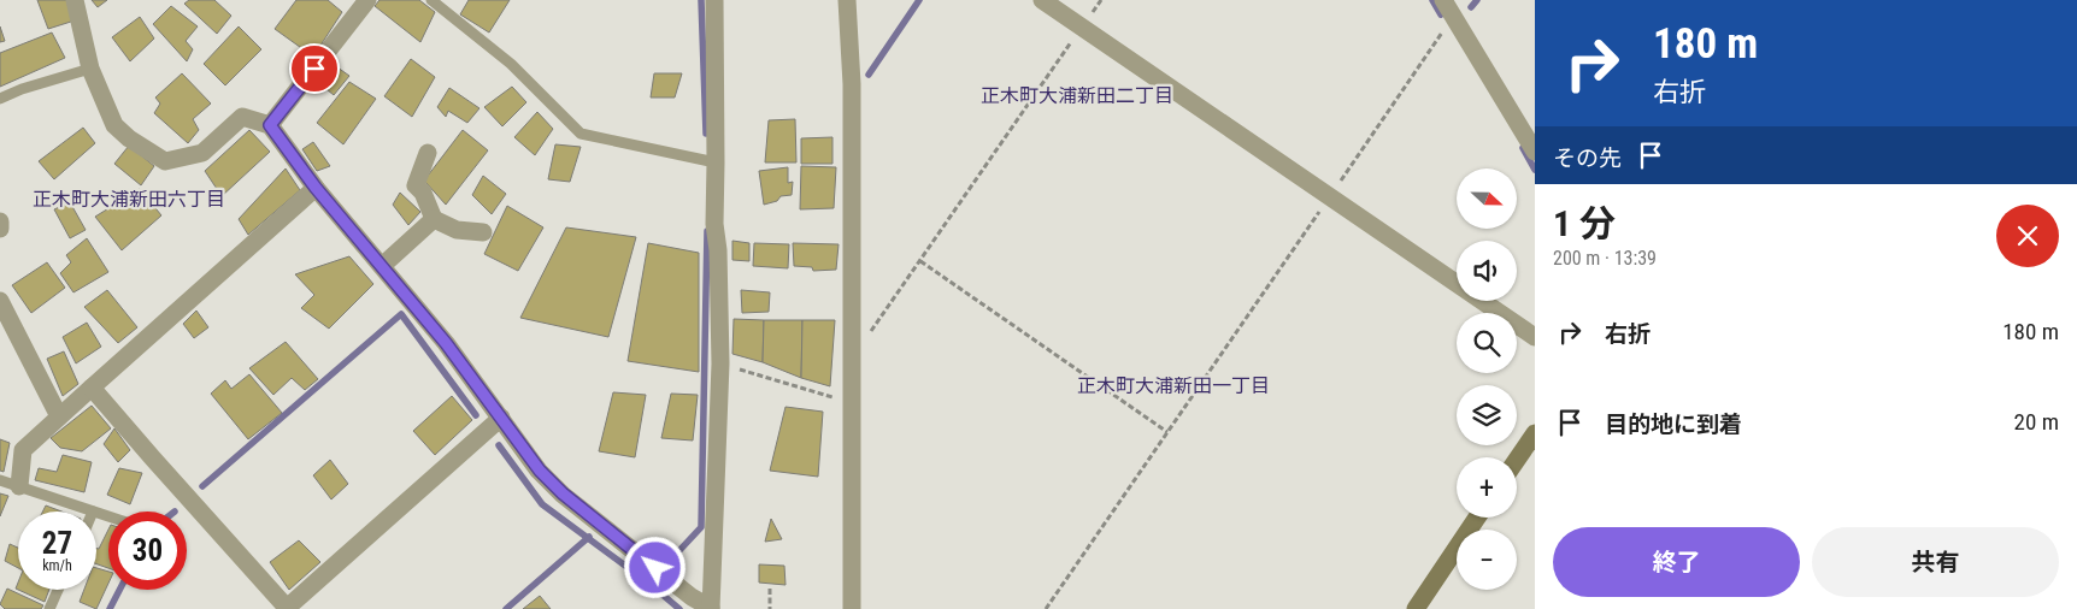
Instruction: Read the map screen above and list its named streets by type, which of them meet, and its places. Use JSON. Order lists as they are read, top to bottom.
{
  "districts": ["正木町大浦新田二丁目", "正木町大浦新田六丁目", "正木町大浦新田一丁目"],
  "north": "right",
  "page": {
    "turn": ["180 m", "右折"],
    "then": "その先",
    "map_buttons": ["+", "−"],
    "heading": ["1 分", "200 m · 13:39"],
    "list": [
      {
        "name": "右折",
        "value": "180 m"
      },
      {
        "name": "目的地に到着",
        "value": "20 m"
      }
    ],
    "speed": "27 km/h",
    "limit": "30",
    "buttons": ["終了", "共有"]
  }
}
